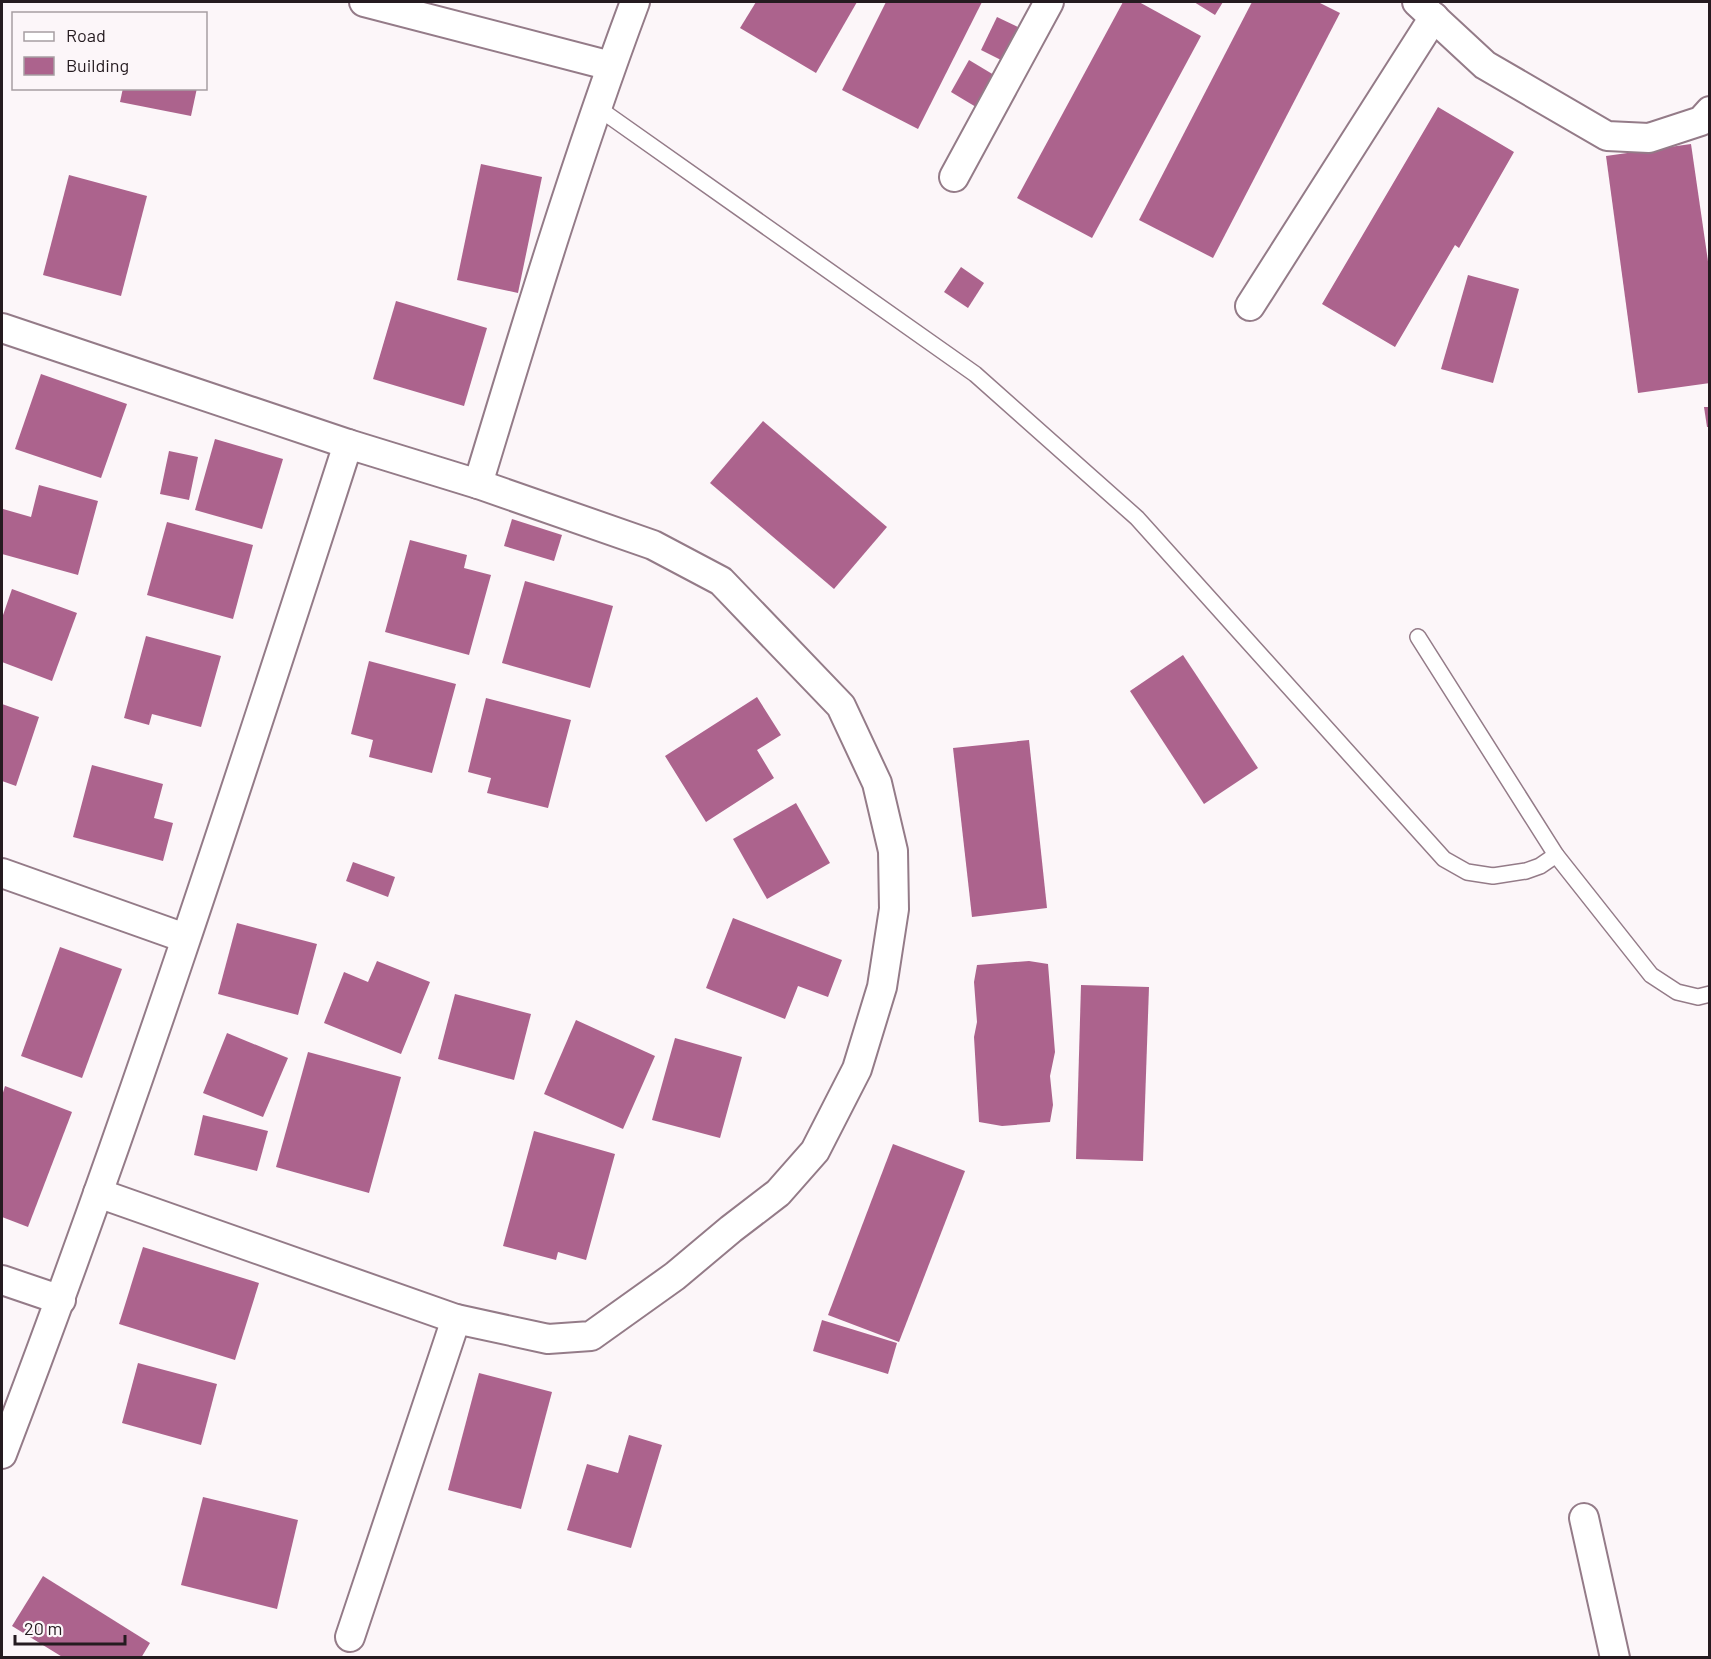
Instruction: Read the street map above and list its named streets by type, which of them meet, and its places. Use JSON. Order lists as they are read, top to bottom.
{
  "legend": ["Road", "Building"],
  "scale_bar": "20 m"
}
